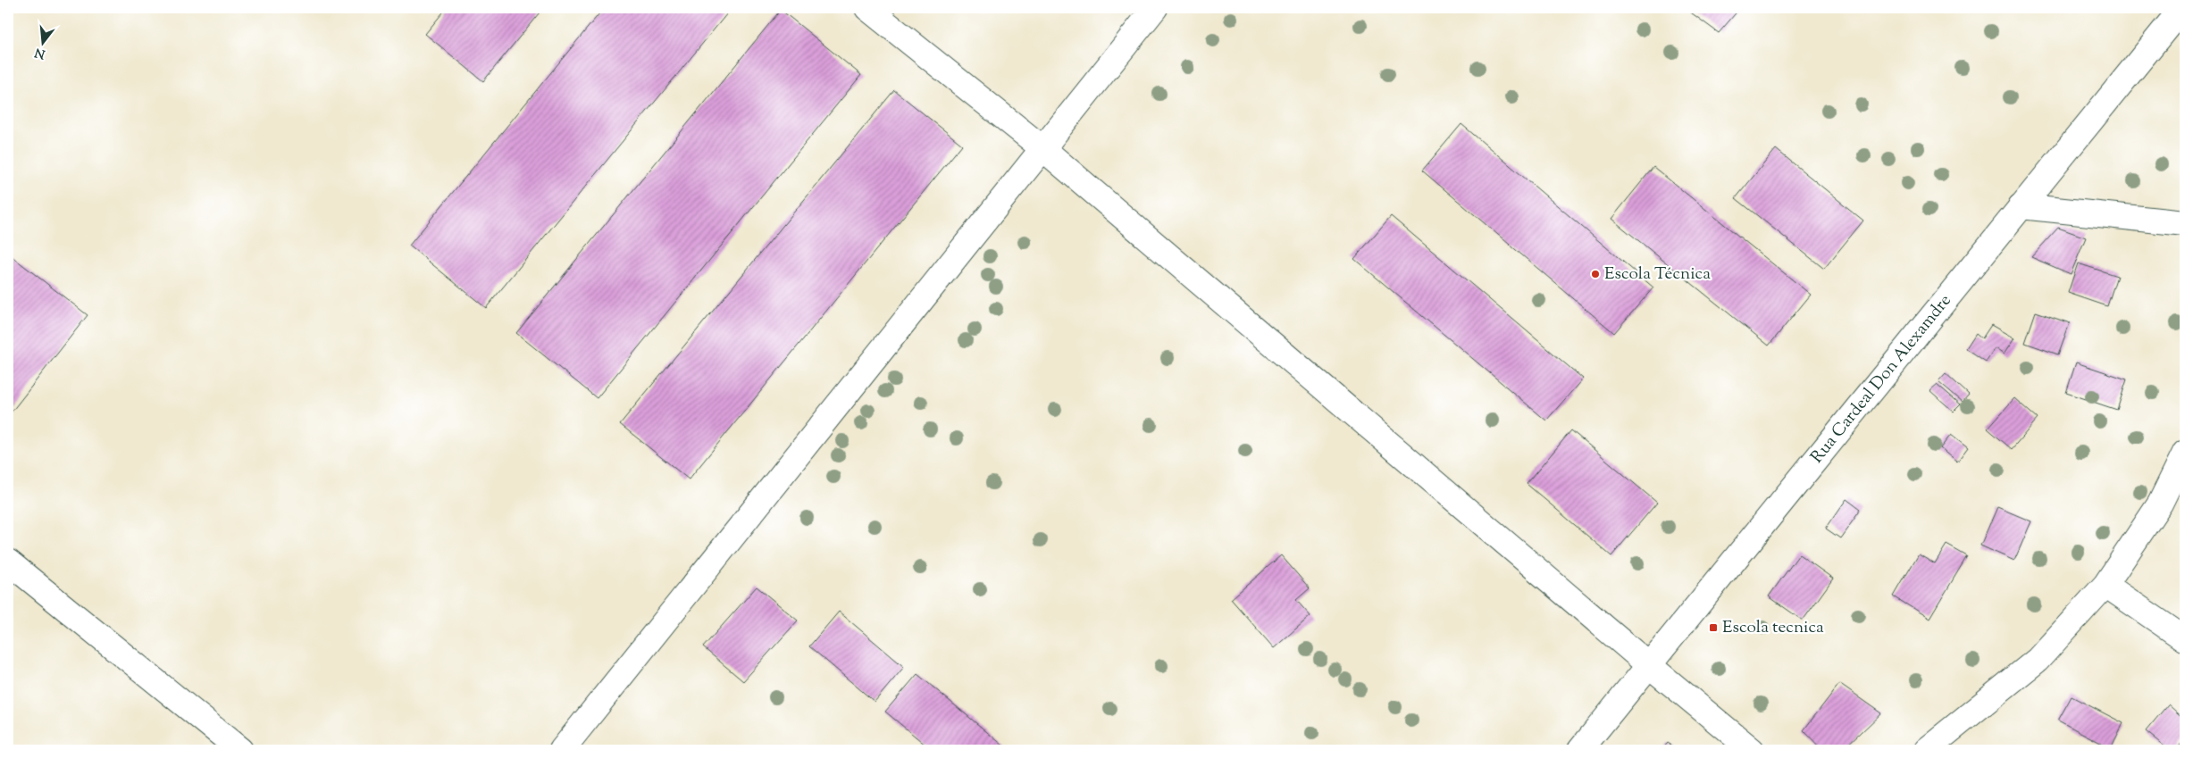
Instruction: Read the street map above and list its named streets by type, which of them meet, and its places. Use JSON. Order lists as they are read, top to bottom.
{
  "streets": {
    "street": ["Rua Cardeal Don Alexamdre"]
  },
  "places": {
    "other": ["Escola Técnica"],
    "transit": ["Escola tecnica"]
  },
  "north": "bottom"
}
